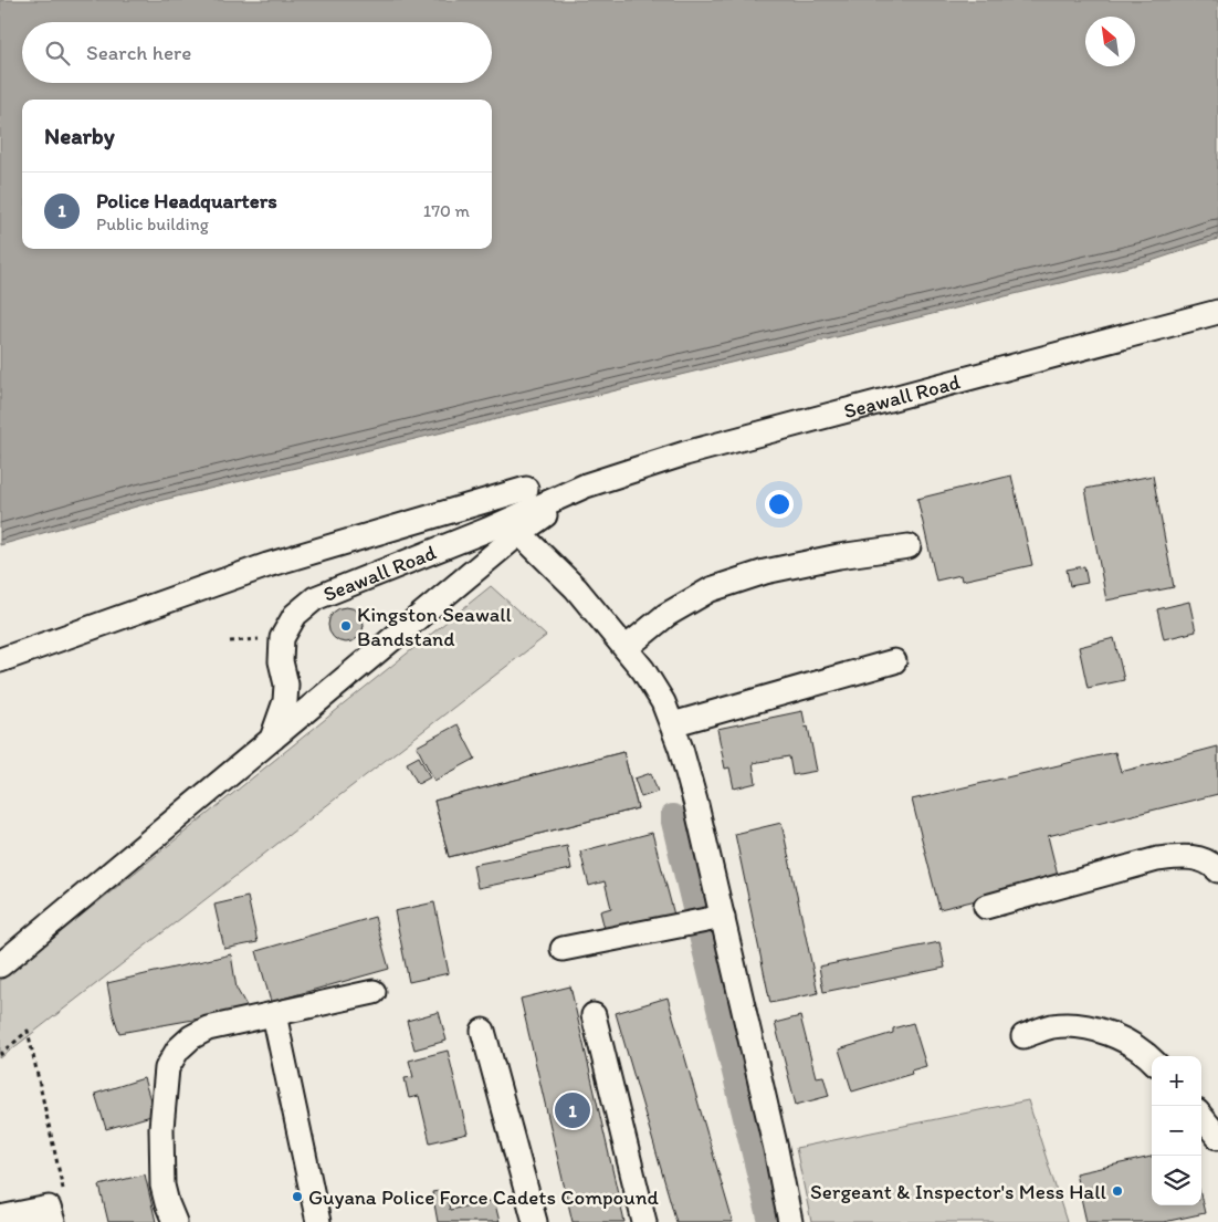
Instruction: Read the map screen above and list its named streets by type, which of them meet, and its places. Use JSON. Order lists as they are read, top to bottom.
{
  "streets": {
    "street": ["Seawall Road"]
  },
  "places": ["Kingston Seawall Bandstand", "Sergeant & Inspector's Mess Hall", "Guyana Police Force Cadets Compound"],
  "north": "top left",
  "page": {
    "search": "Search here",
    "heading": "Nearby",
    "list": [
      {
        "mark": "1",
        "name": "Police Headquarters",
        "note": "Public building",
        "value": "170 m"
      }
    ],
    "map_buttons": ["+", "−"],
    "pins": "1"
  }
}
